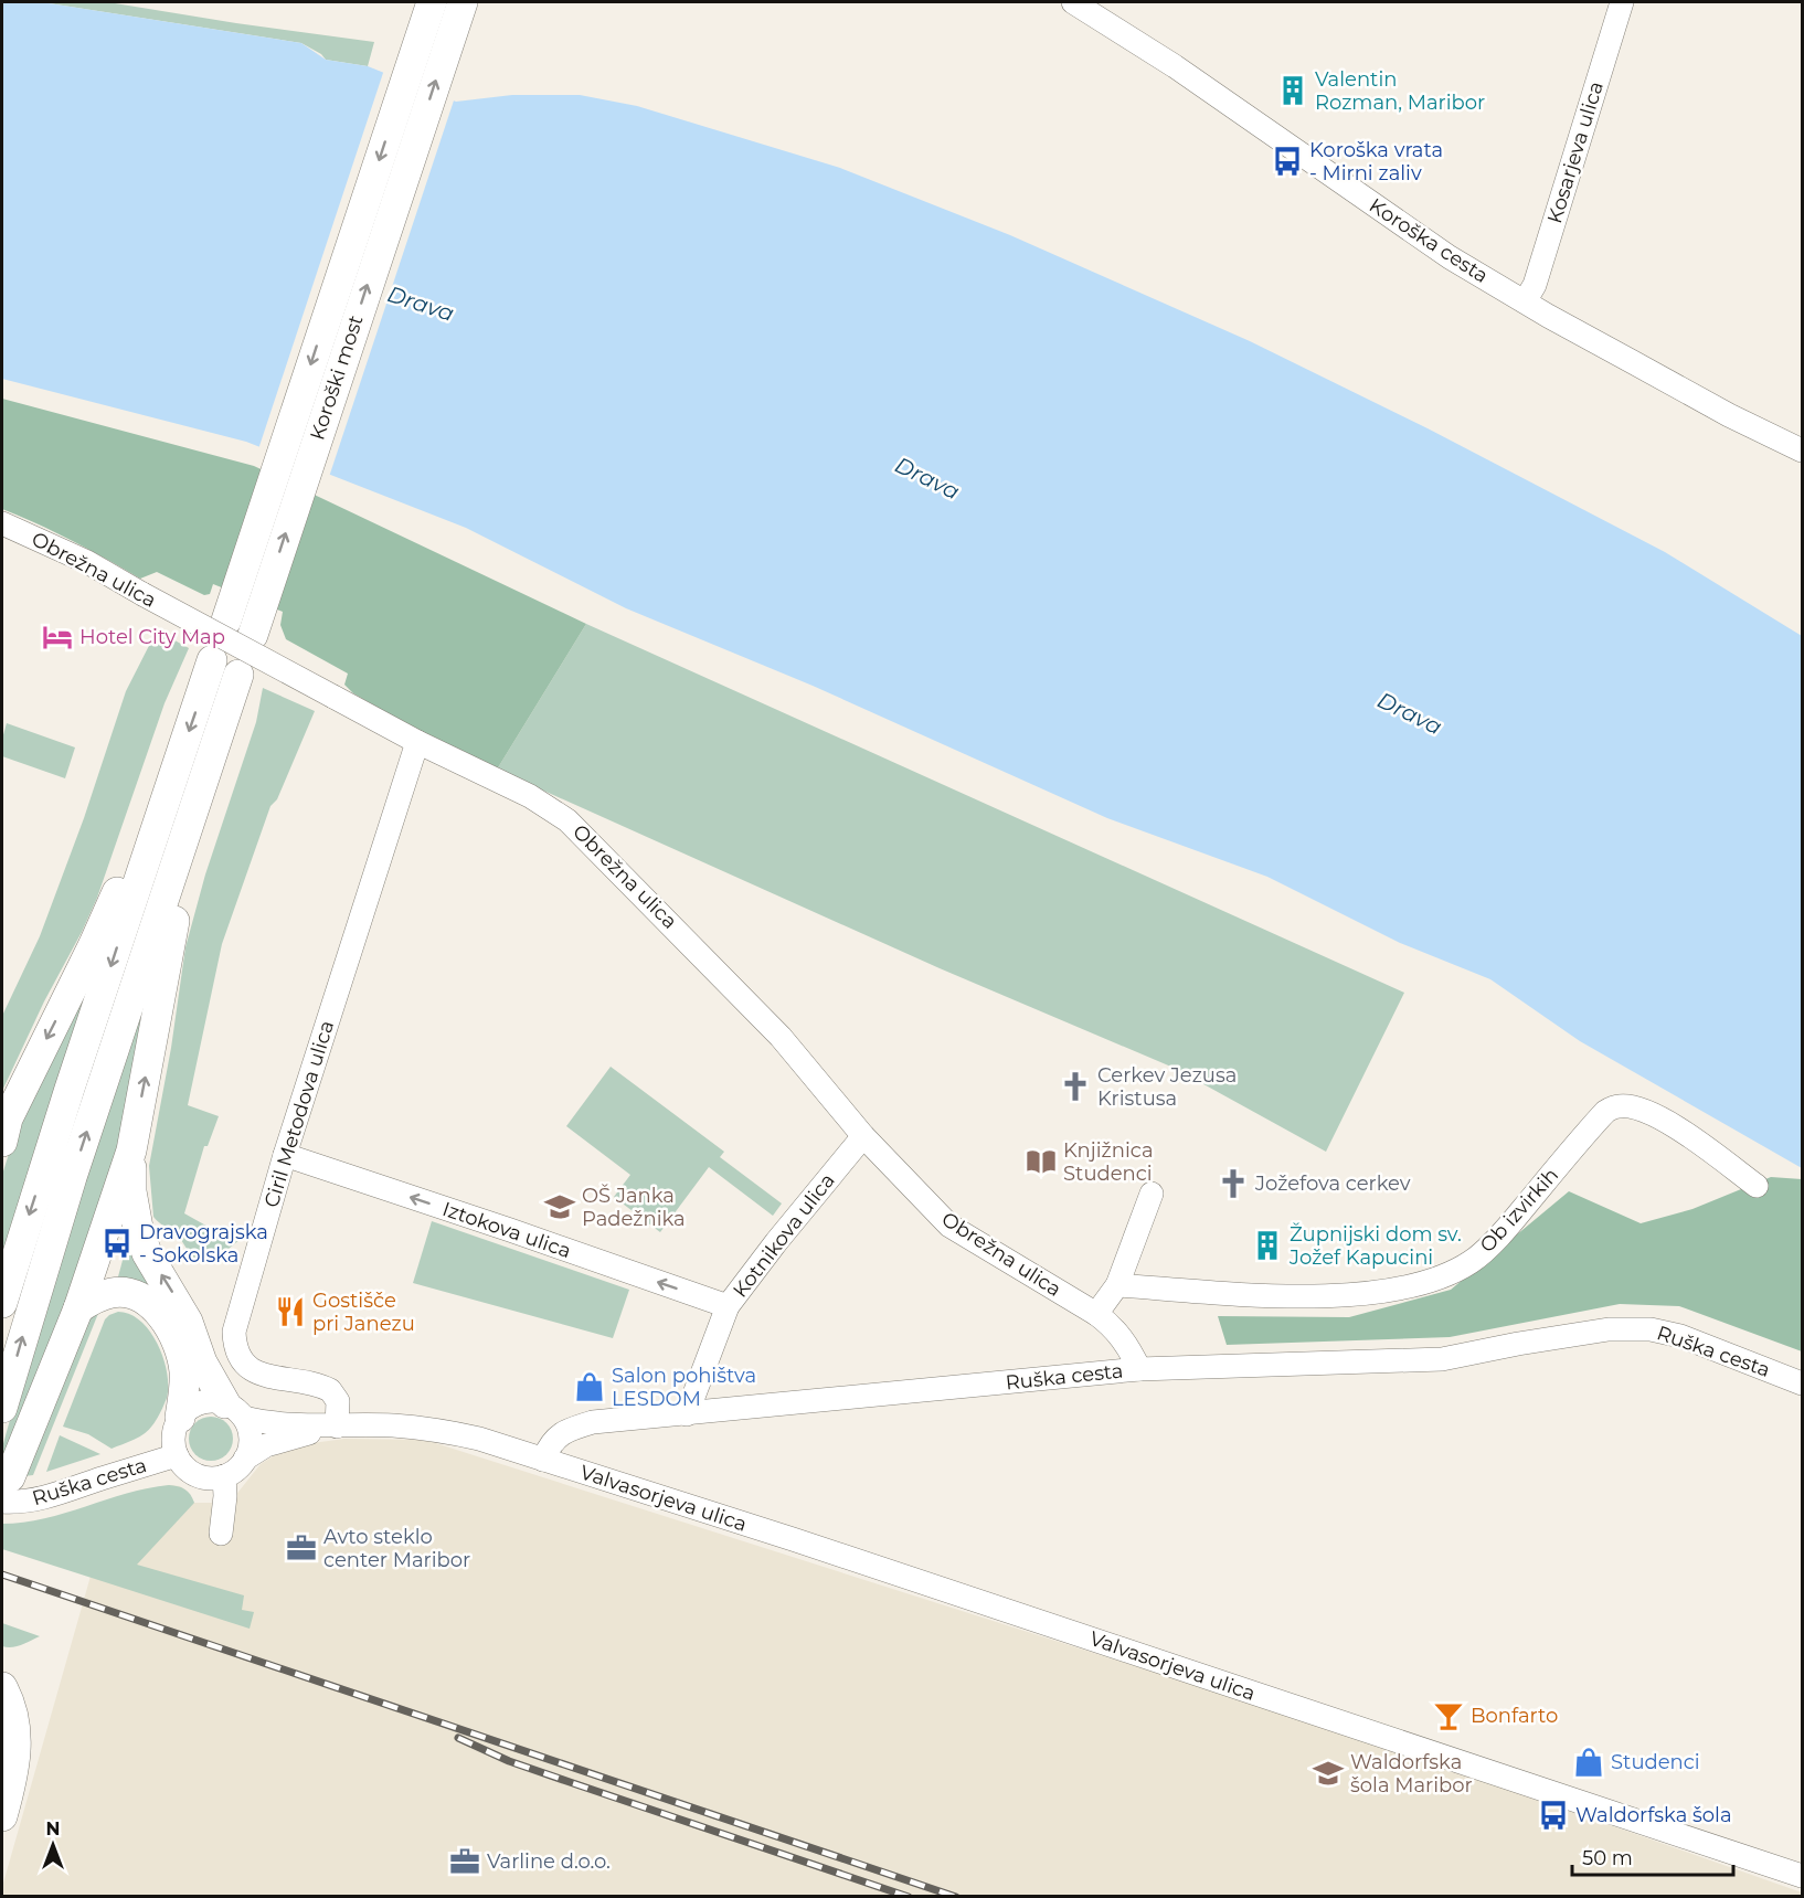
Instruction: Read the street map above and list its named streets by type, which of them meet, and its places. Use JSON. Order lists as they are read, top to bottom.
{
  "streets": {
    "main road": ["Koroški most"],
    "street": [
      "Kosarjeva ulica",
      "Koroška cesta",
      "Obrežna ulica",
      "Ciril Metodova ulica",
      "Ob izvirkih",
      "Iztokova ulica",
      "Kotnikova ulica",
      "Ruška cesta",
      "Valvasorjeva ulica"
    ]
  },
  "crossings": [
    ["Kosarjeva ulica", "Koroška cesta"],
    ["Obrežna ulica", "Ciril Metodova ulica"],
    ["Obrežna ulica", "Kotnikova ulica"],
    ["Obrežna ulica", "Ruška cesta"],
    ["Ciril Metodova ulica", "Iztokova ulica"],
    ["Iztokova ulica", "Kotnikova ulica"],
    ["Kotnikova ulica", "Ruška cesta"],
    ["Ruška cesta", "Valvasorjeva ulica"]
  ],
  "one_way": ["Iztokova ulica"],
  "water": ["Drava"],
  "places": {
    "building": ["Valentin Rozman, Maribor", "Župnijski dom sv. Jožef Kapucini"],
    "bus stop": ["Koroška vrata - Mirni zaliv", "Dravograjska - Sokolska", "Waldorfska šola"],
    "hotel": ["Hotel City Map"],
    "church": ["Cerkev Jezusa Kristusa", "Jožefova cerkev"],
    "library": ["Knjižnica Studenci"],
    "school or university": ["OŠ Janka Padežnika", "Waldorfska šola Maribor"],
    "restaurant": ["Gostišče pri Janezu"],
    "shop": ["Salon pohištva LESDOM", "Studenci"],
    "office": ["Avto steklo center Maribor", "Varline d.o.o."],
    "bar": ["Bonfarto"]
  },
  "scale_bar": "50 m",
  "north": "top"
}
